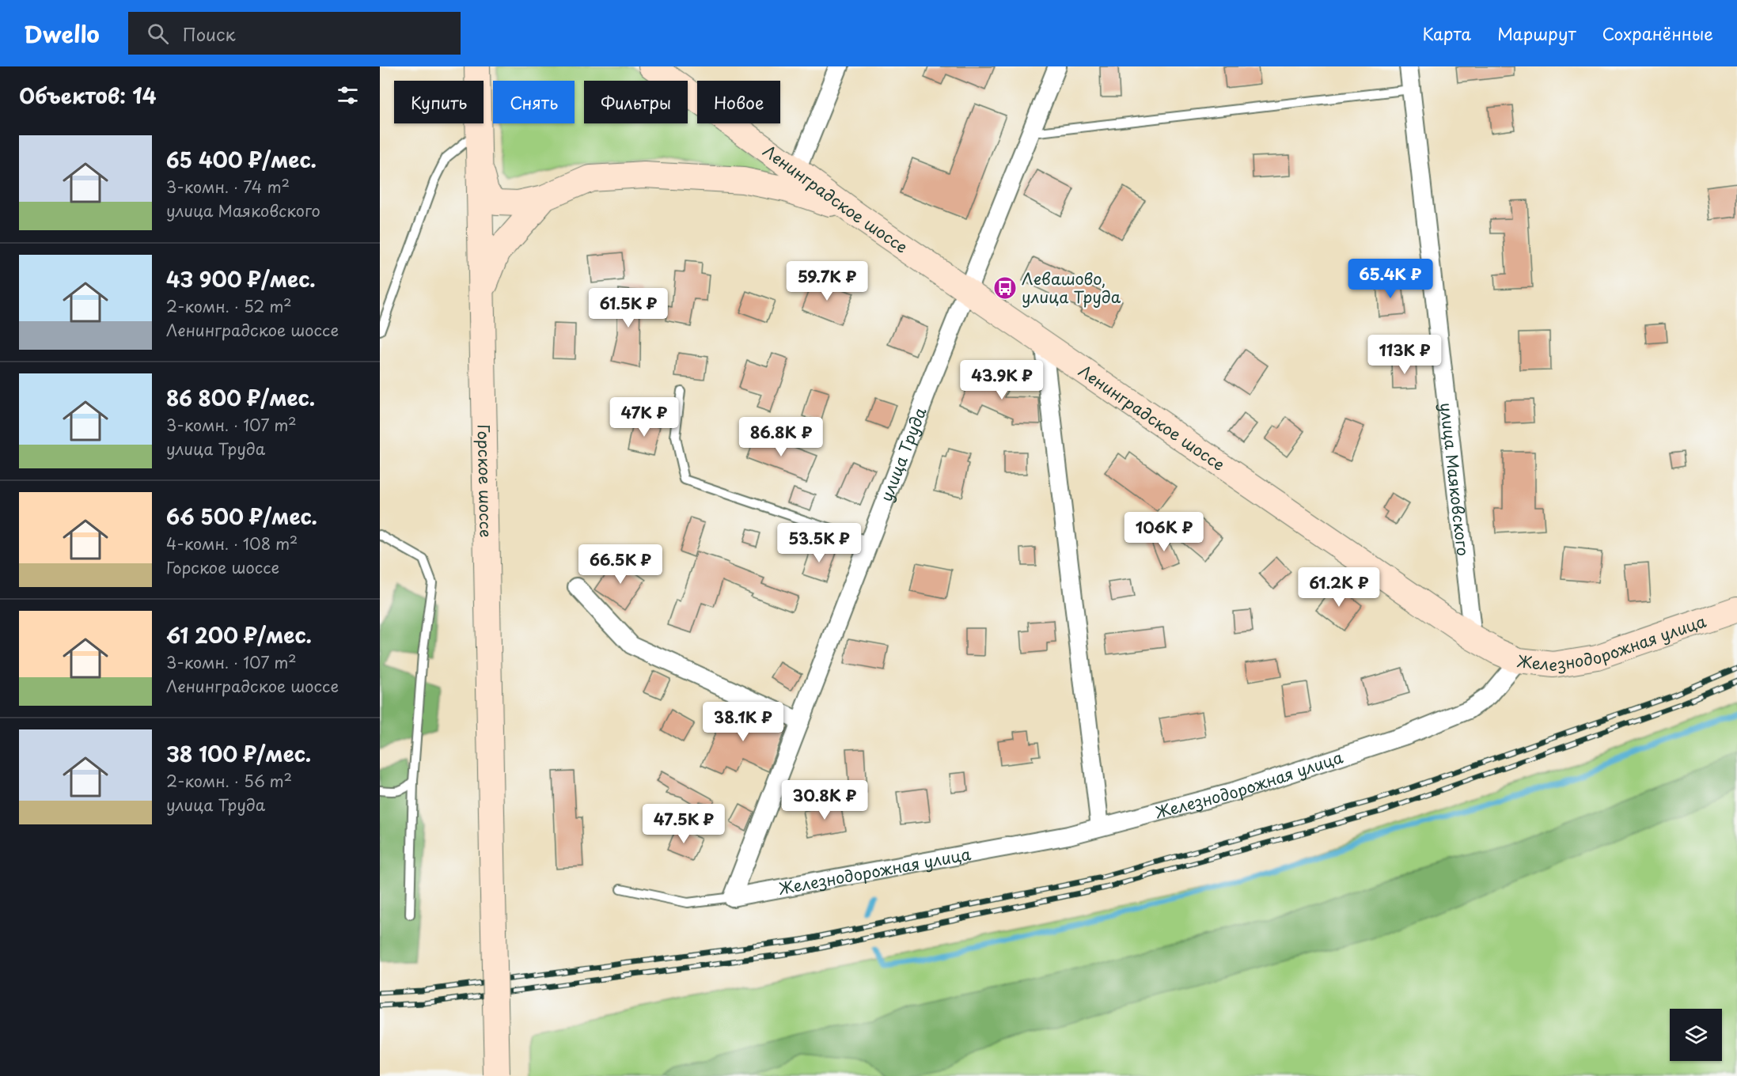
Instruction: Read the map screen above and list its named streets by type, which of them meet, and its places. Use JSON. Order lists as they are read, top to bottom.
{
  "streets": {
    "street": [
      "Ленинградское шоссе",
      "улица Труда",
      "улица Маяковского",
      "Горское шоссе",
      "Железнодорожная улица"
    ]
  },
  "crossings": [
    ["Ленинградское шоссе", "улица Труда"],
    ["Ленинградское шоссе", "улица Маяковского"],
    ["Ленинградское шоссе", "Железнодорожная улица"],
    ["улица Труда", "Железнодорожная улица"]
  ],
  "places": {
    "bus stop": ["Левашово, улица Труда"]
  },
  "page": {
    "header": "Dwello",
    "search": "Поиск",
    "nav": ["Карта", "Маршрут", "Сохранённые"],
    "heading": "Объектов: 14",
    "chip": [
      "Купить",
      "Снять",
      "Фильтры",
      "Новое"
    ],
    "list": [
      {
        "name": "65 400 ₽/мес.",
        "note": "3-комн. · 74 m² · улица Маяковского"
      },
      {
        "name": "43 900 ₽/мес.",
        "note": "2-комн. · 52 m² · Ленинградское шоссе"
      },
      {
        "name": "86 800 ₽/мес.",
        "note": "3-комн. · 107 m² · улица Труда"
      },
      {
        "name": "66 500 ₽/мес.",
        "note": "4-комн. · 108 m² · Горское шоссе"
      },
      {
        "name": "61 200 ₽/мес.",
        "note": "3-комн. · 107 m² · Ленинградское шоссе"
      },
      {
        "name": "38 100 ₽/мес.",
        "note": "2-комн. · 56 m² · улица Труда"
      }
    ],
    "price": [
      "65.4K ₽",
      "59.7K ₽",
      "61.5K ₽",
      "113K ₽",
      "43.9K ₽",
      "47K ₽",
      "86.8K ₽",
      "106K ₽",
      "53.5K ₽",
      "66.5K ₽",
      "61.2K ₽",
      "38.1K ₽",
      "30.8K ₽",
      "47.5K ₽"
    ]
  }
}
